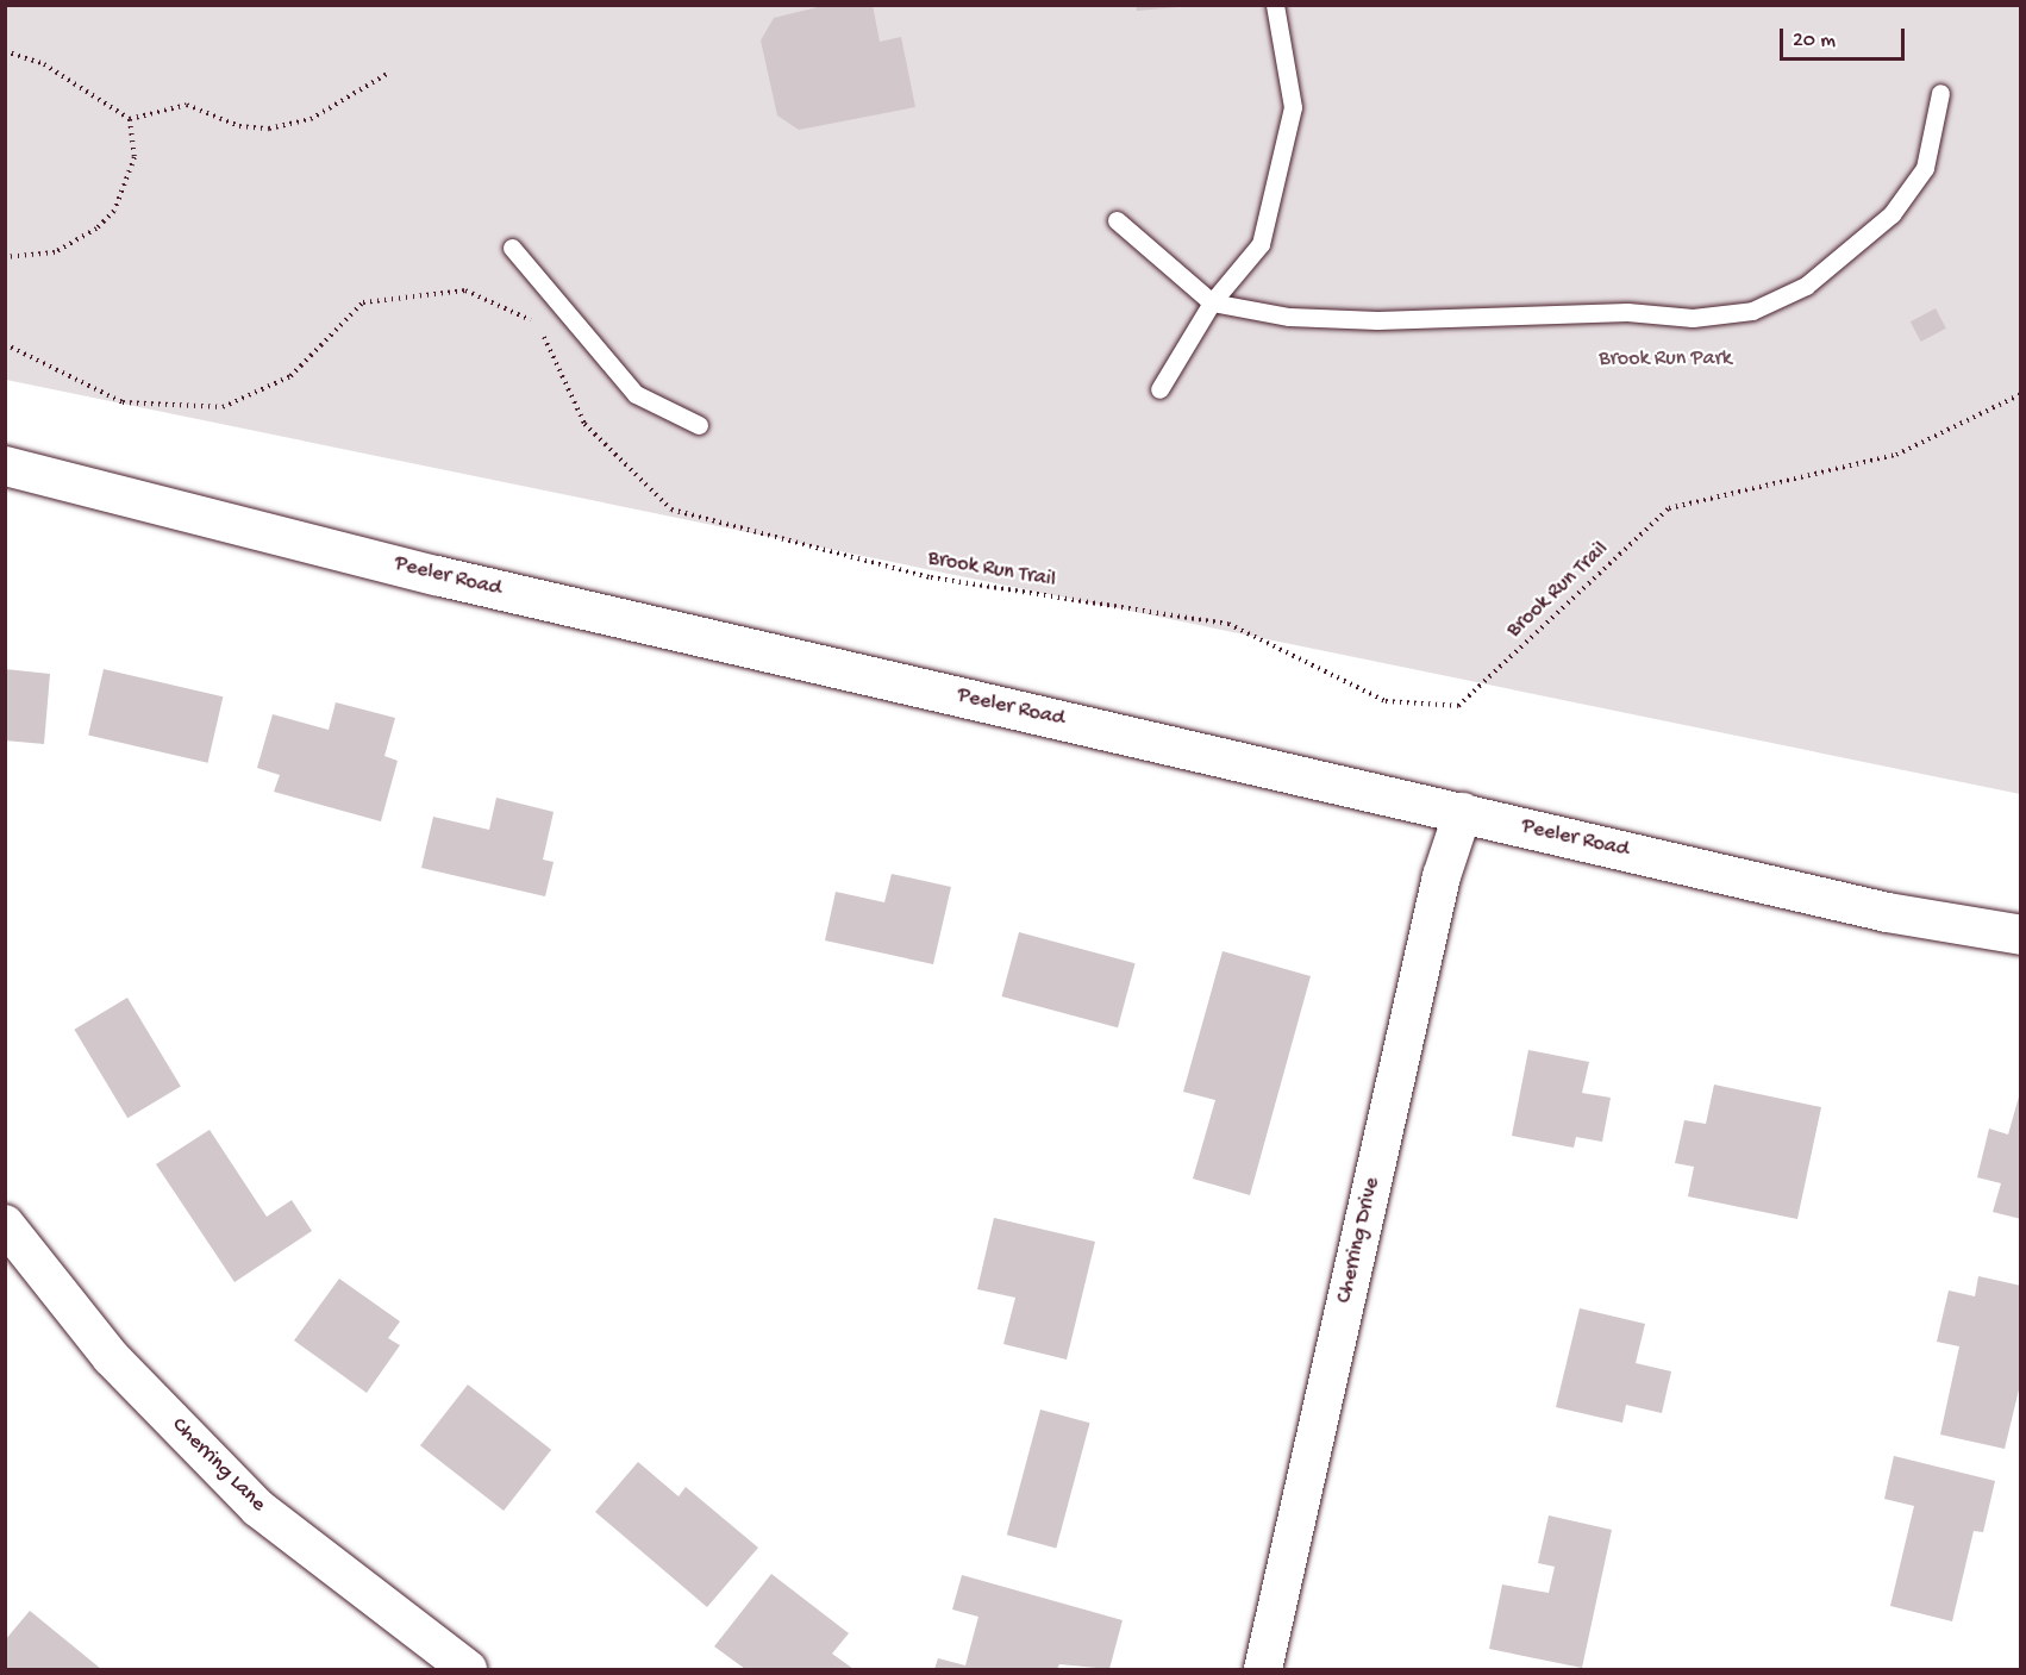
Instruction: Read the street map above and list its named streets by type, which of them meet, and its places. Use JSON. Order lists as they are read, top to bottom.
{
  "streets": {
    "street": ["Peeler Road", "Cherring Drive", "Cherring Lane"],
    "path": ["Brook Run Trail"]
  },
  "crossings": [
    ["Peeler Road", "Cherring Drive"]
  ],
  "parks": ["Brook Run Park"],
  "scale_bar": "20 m"
}
